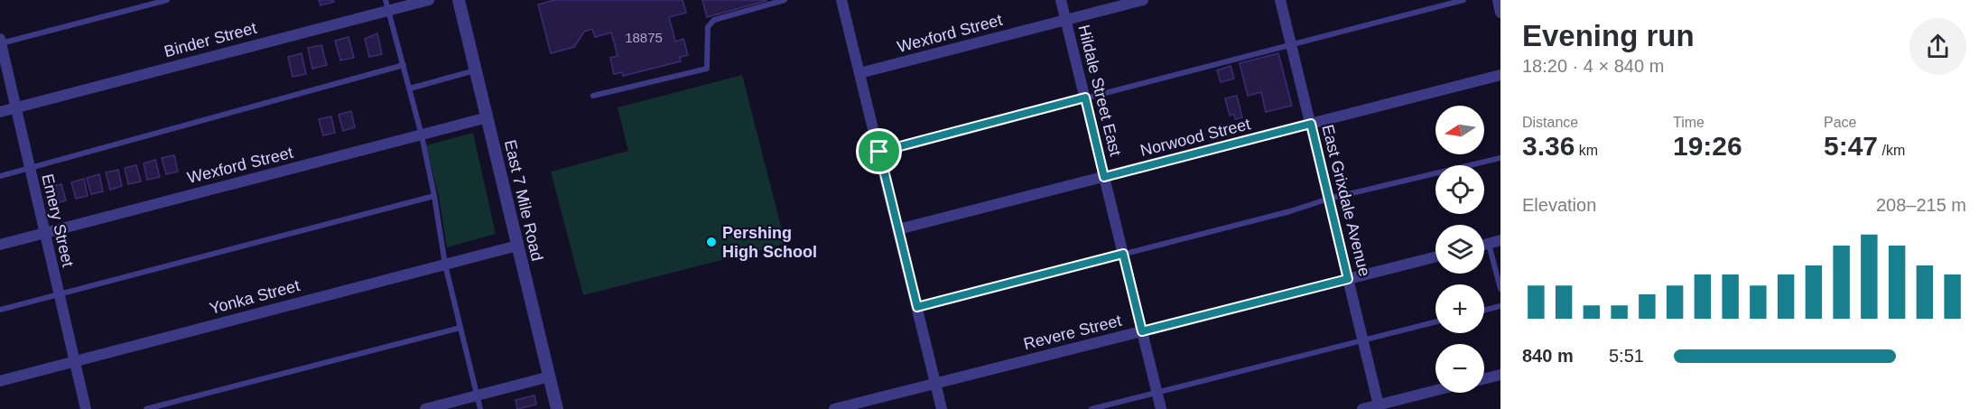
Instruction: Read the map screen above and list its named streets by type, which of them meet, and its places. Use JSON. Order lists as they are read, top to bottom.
{
  "streets": {
    "street": [
      "Wexford Street",
      "Binder Street",
      "Hildale Street East",
      "Norwood Street",
      "East 7 Mile Road",
      "East Grixdale Avenue",
      "Emery Street",
      "Yonka Street",
      "Revere Street"
    ]
  },
  "crossings": [
    ["Wexford Street", "Hildale Street East"],
    ["Wexford Street", "East 7 Mile Road"],
    ["Wexford Street", "Emery Street"],
    ["Binder Street", "Emery Street"],
    ["Hildale Street East", "Norwood Street"],
    ["Hildale Street East", "Revere Street"],
    ["Norwood Street", "East Grixdale Avenue"],
    ["East 7 Mile Road", "Yonka Street"],
    ["East Grixdale Avenue", "Revere Street"],
    ["Emery Street", "Yonka Street"]
  ],
  "places": ["Pershing High School"],
  "house_numbers": ["18875"],
  "north": "left",
  "page": {
    "heading": ["Evening run", "18:20 · 4 × 840 m"],
    "stats": [
      ["Distance", "3.36 km"],
      ["Time", "19:26"],
      ["Pace", "5:47 /km"]
    ],
    "map_buttons": ["+", "−"],
    "chart": ["Elevation", "208–215 m"],
    "list": [
      {
        "name": "840 m",
        "note": "5:51"
      }
    ]
  }
}
